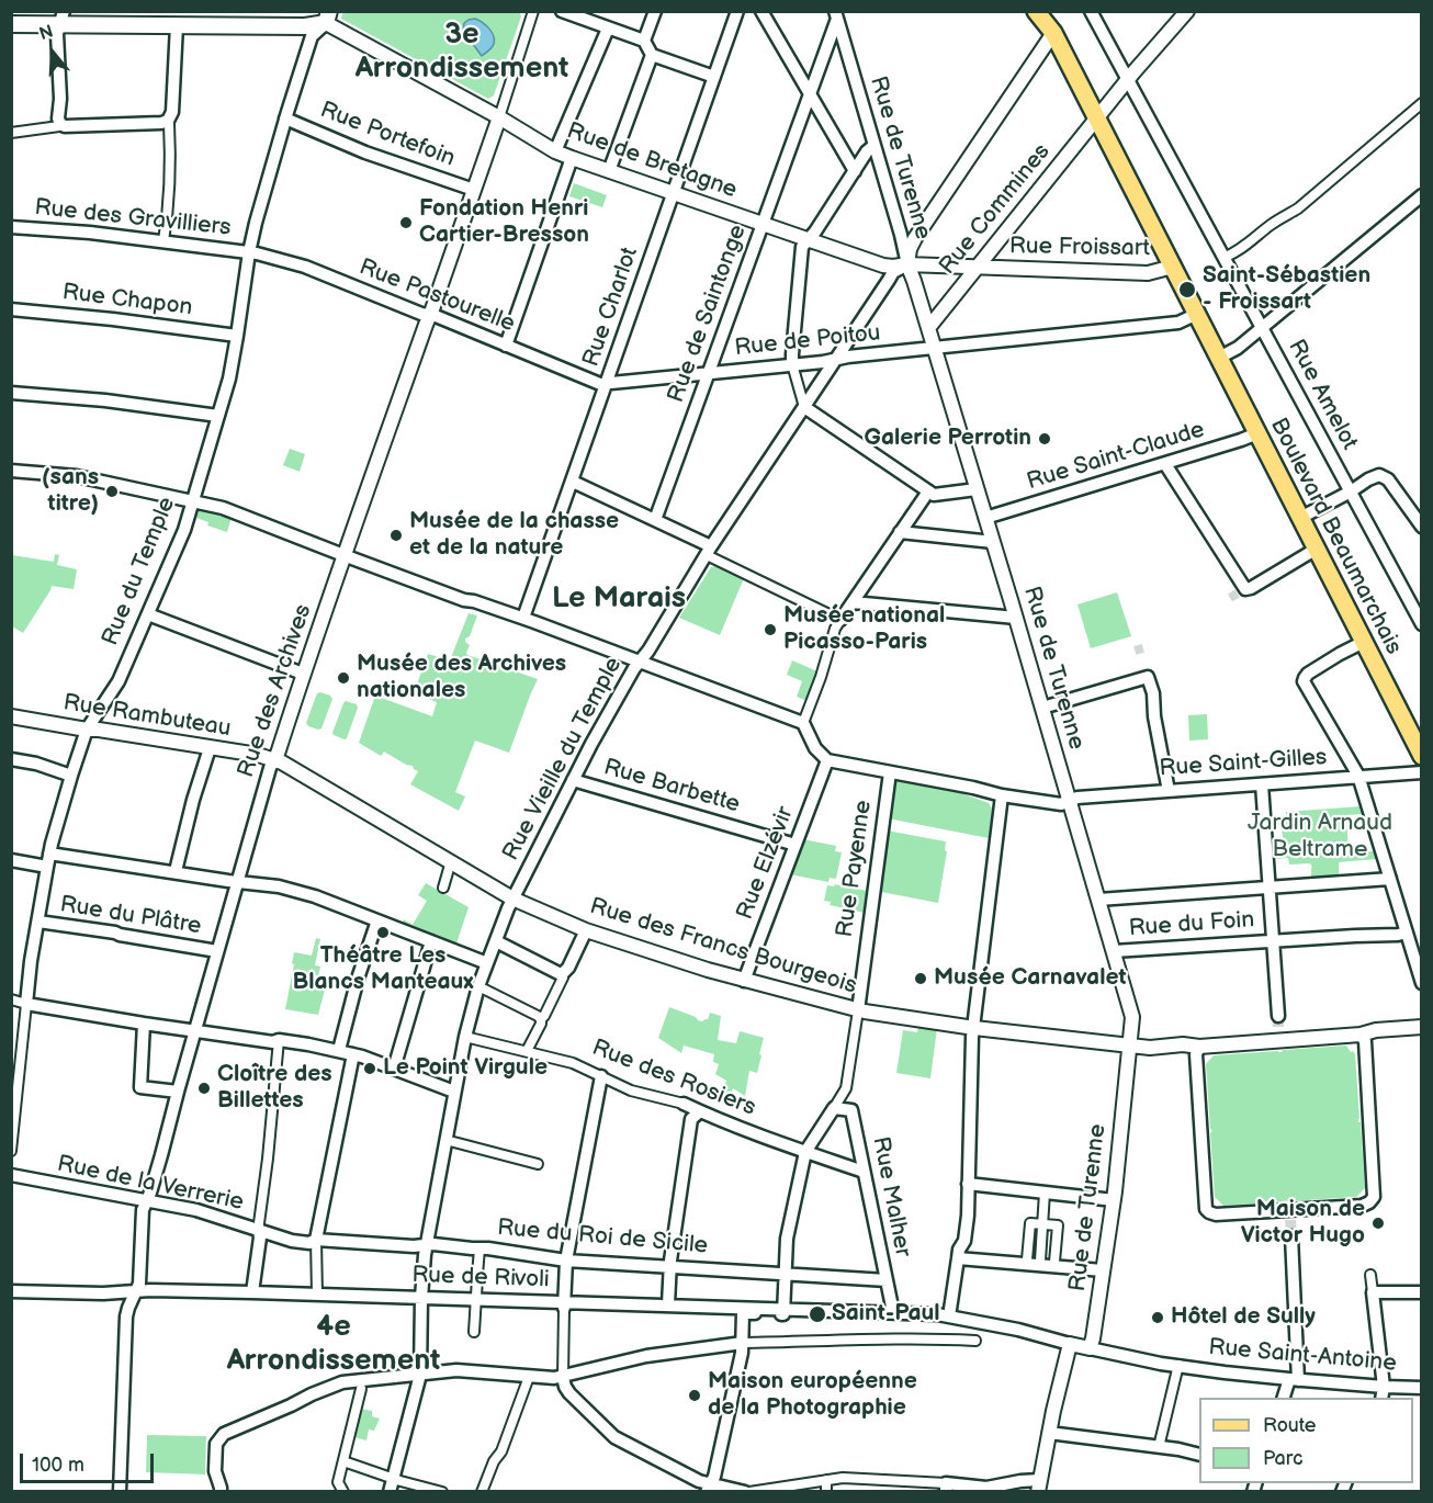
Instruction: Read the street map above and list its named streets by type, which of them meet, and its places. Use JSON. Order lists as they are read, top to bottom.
{
  "streets": {
    "main road": ["Boulevard Beaumarchais"],
    "street": [
      "Rue Portefoin",
      "Rue de Turenne",
      "Rue de Bretagne",
      "Rue Commines",
      "Rue des Gravilliers",
      "Rue Froissart",
      "Rue Pastourelle",
      "Rue Chapon",
      "Rue Charlot",
      "Rue de Saintonge",
      "Rue de Poitou",
      "Rue Amelot",
      "Rue Saint-Claude",
      "Rue du Temple",
      "Rue des Archives",
      "Rue Rambuteau",
      "Rue Vieille du Temple",
      "Rue Saint-Gilles",
      "Rue Barbette",
      "Rue Elzévir",
      "Rue Payenne",
      "Rue du Plâtre",
      "Rue du Foin",
      "Rue des Francs Bourgeois",
      "Rue des Rosiers",
      "Rue de la Verrerie",
      "Rue Malher",
      "Rue du Roi de Sicile",
      "Rue de Rivoli",
      "Rue Saint-Antoine"
    ]
  },
  "crossings": [
    ["Rue Portefoin", "Rue du Temple"],
    ["Rue Portefoin", "Rue des Archives"],
    ["Rue de Turenne", "Rue de Bretagne"],
    ["Rue de Turenne", "Rue Commines"],
    ["Rue de Turenne", "Rue Froissart"],
    ["Rue de Turenne", "Rue de Saintonge"],
    ["Rue de Turenne", "Rue de Poitou"],
    ["Rue de Turenne", "Rue Saint-Claude"],
    ["Rue de Turenne", "Rue Vieille du Temple"],
    ["Rue de Turenne", "Rue Saint-Gilles"],
    ["Rue de Turenne", "Rue du Foin"],
    ["Rue de Turenne", "Rue des Francs Bourgeois"],
    ["Rue de Turenne", "Rue Saint-Antoine"],
    ["Rue de Bretagne", "Rue Froissart"],
    ["Rue de Bretagne", "Rue Charlot"],
    ["Rue de Bretagne", "Rue de Saintonge"],
    ["Rue de Bretagne", "Rue du Temple"],
    ["Rue de Bretagne", "Rue des Archives"],
    ["Rue de Bretagne", "Rue Vieille du Temple"],
    ["Rue Commines", "Rue Froissart"],
    ["Rue Commines", "Rue Amelot"],
    ["Rue Commines", "Boulevard Beaumarchais"],
    ["Rue des Gravilliers", "Rue Pastourelle"],
    ["Rue des Gravilliers", "Rue du Temple"],
    ["Rue Froissart", "Boulevard Beaumarchais"],
    ["Rue Froissart", "Rue Vieille du Temple"],
    ["Rue Pastourelle", "Rue Charlot"],
    ["Rue Pastourelle", "Rue de Poitou"],
    ["Rue Pastourelle", "Rue du Temple"],
    ["Rue Pastourelle", "Rue des Archives"],
    ["Rue Chapon", "Rue du Temple"],
    ["Rue Charlot", "Rue de Poitou"],
    ["Rue de Saintonge", "Rue de Poitou"],
    ["Rue de Poitou", "Boulevard Beaumarchais"],
    ["Rue de Poitou", "Rue Vieille du Temple"],
    ["Rue Saint-Claude", "Boulevard Beaumarchais"],
    ["Rue du Temple", "Rue Rambuteau"],
    ["Rue du Temple", "Rue du Plâtre"],
    ["Rue des Archives", "Rue Rambuteau"],
    ["Rue des Archives", "Rue du Plâtre"],
    ["Rue des Archives", "Rue des Francs Bourgeois"],
    ["Rue des Archives", "Rue de la Verrerie"],
    ["Rue des Archives", "Rue de Rivoli"],
    ["Rue Rambuteau", "Rue des Francs Bourgeois"],
    ["Rue Vieille du Temple", "Rue Barbette"],
    ["Rue Vieille du Temple", "Rue des Francs Bourgeois"],
    ["Rue Vieille du Temple", "Rue des Rosiers"],
    ["Rue Vieille du Temple", "Rue du Roi de Sicile"],
    ["Rue Vieille du Temple", "Rue de Rivoli"],
    ["Rue Saint-Gilles", "Rue Elzévir"],
    ["Rue Saint-Gilles", "Rue Payenne"],
    ["Rue Barbette", "Rue Elzévir"],
    ["Rue Elzévir", "Rue des Francs Bourgeois"],
    ["Rue Payenne", "Rue des Francs Bourgeois"],
    ["Rue des Rosiers", "Rue Malher"],
    ["Rue de la Verrerie", "Rue du Roi de Sicile"],
    ["Rue Malher", "Rue du Roi de Sicile"],
    ["Rue Malher", "Rue de Rivoli"],
    ["Rue de Rivoli", "Rue Saint-Antoine"]
  ],
  "districts": ["3e Arrondissement", "Le Marais", "4e Arrondissement"],
  "parks": ["Jardin Arnaud Beltrame"],
  "places": [
    "Fondation Henri Cartier-Bresson",
    "Saint-Sébastien - Froissart",
    "Galerie Perrotin",
    "(sans titre)",
    "Musée de la chasse et de la nature",
    "Musée national Picasso-Paris",
    "Musée des Archives nationales",
    "Théâtre Les Blancs Manteaux",
    "Musée Carnavalet",
    "Le Point Virgule",
    "Cloître des Billettes",
    "Maison de Victor Hugo",
    "Saint-Paul",
    "Hôtel de Sully",
    "Maison européenne de la Photographie"
  ],
  "legend": ["Route", "Parc"],
  "scale_bar": "100 m",
  "north": "top"
}
